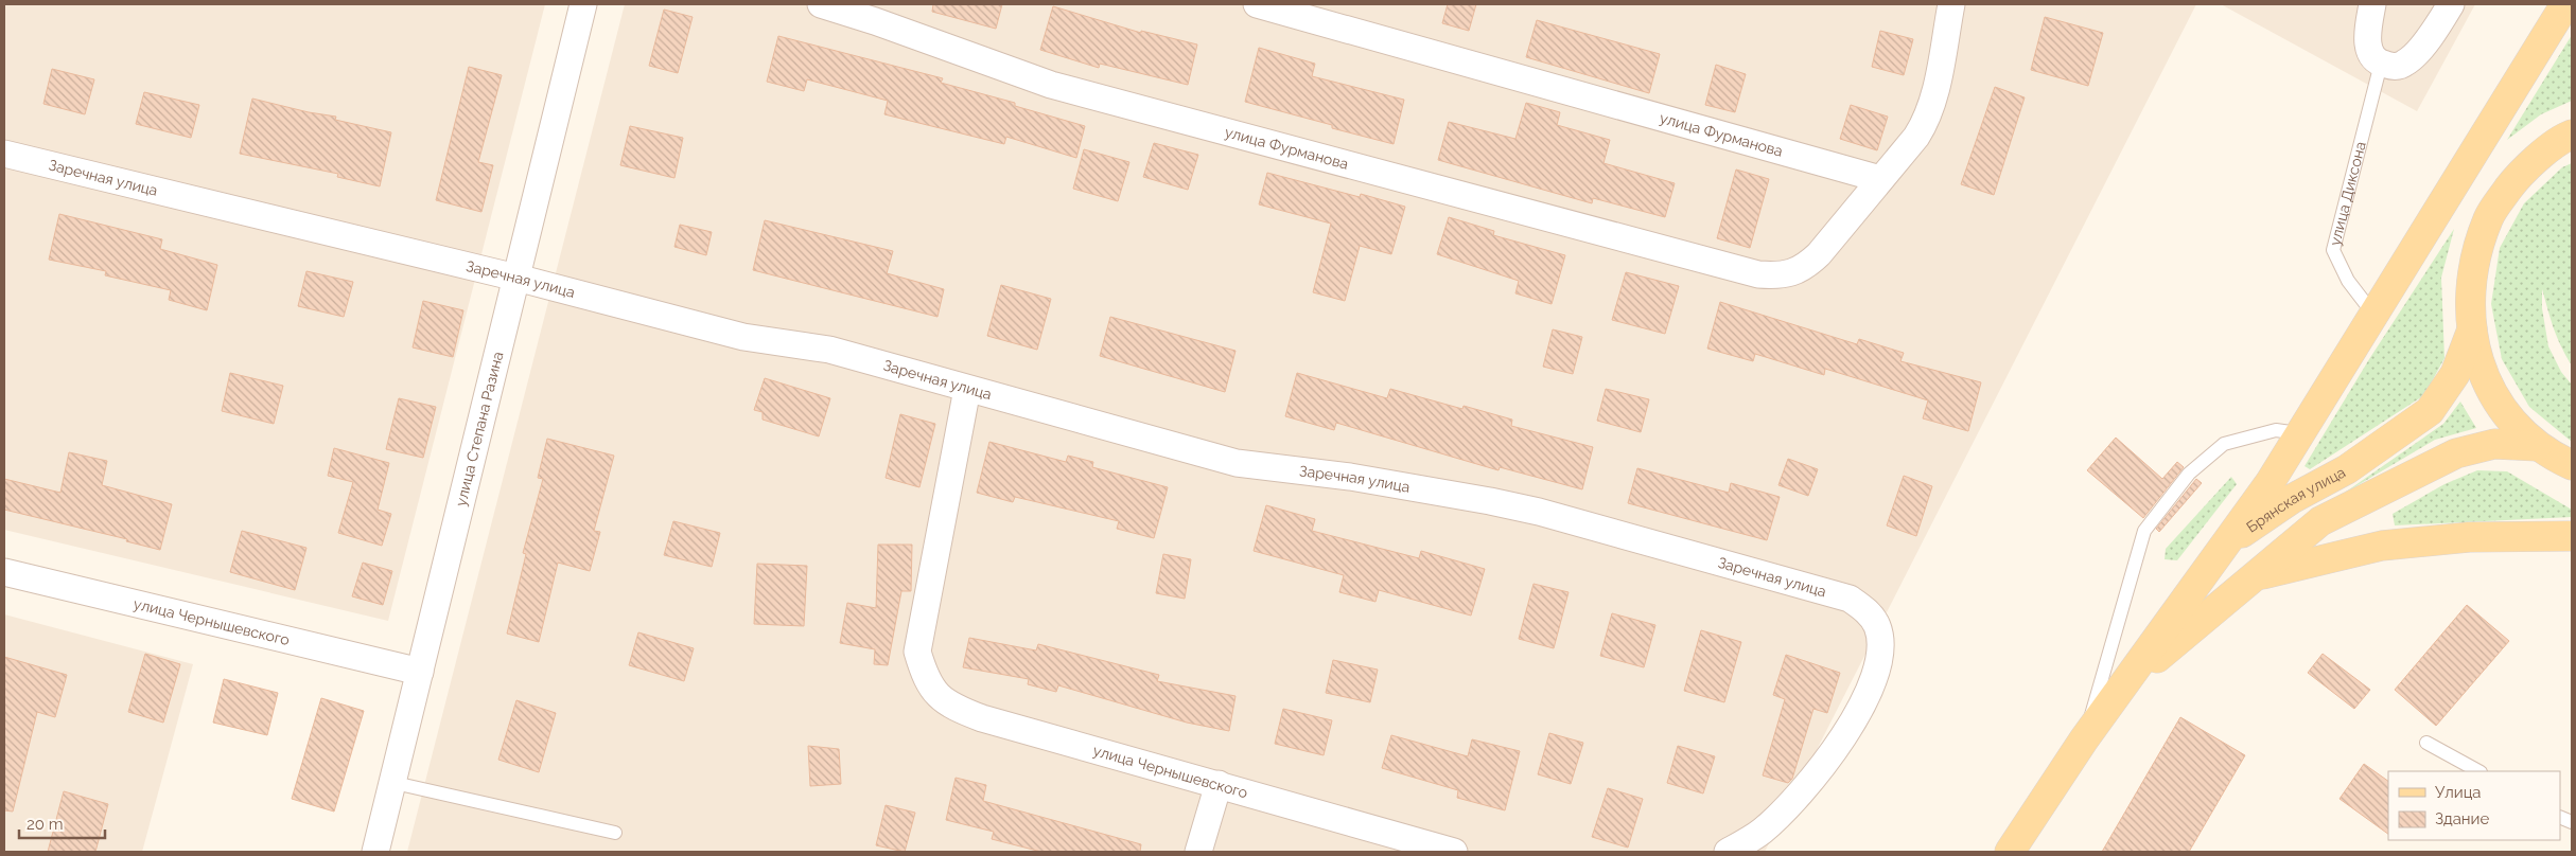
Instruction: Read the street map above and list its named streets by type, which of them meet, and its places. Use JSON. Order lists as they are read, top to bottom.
{
  "streets": {
    "main road": ["Брянская улица"],
    "street": [
      "улица Фурманова",
      "Заречная улица",
      "улица Степана Разина",
      "улица Чернышевского"
    ],
    "lane": ["улица Диксона"]
  },
  "crossings": [
    ["Заречная улица", "улица Степана Разина"],
    ["Заречная улица", "улица Чернышевского"],
    ["улица Степана Разина", "улица Чернышевского"]
  ],
  "legend": ["Улица", "Здание"],
  "scale_bar": "20 m"
}
